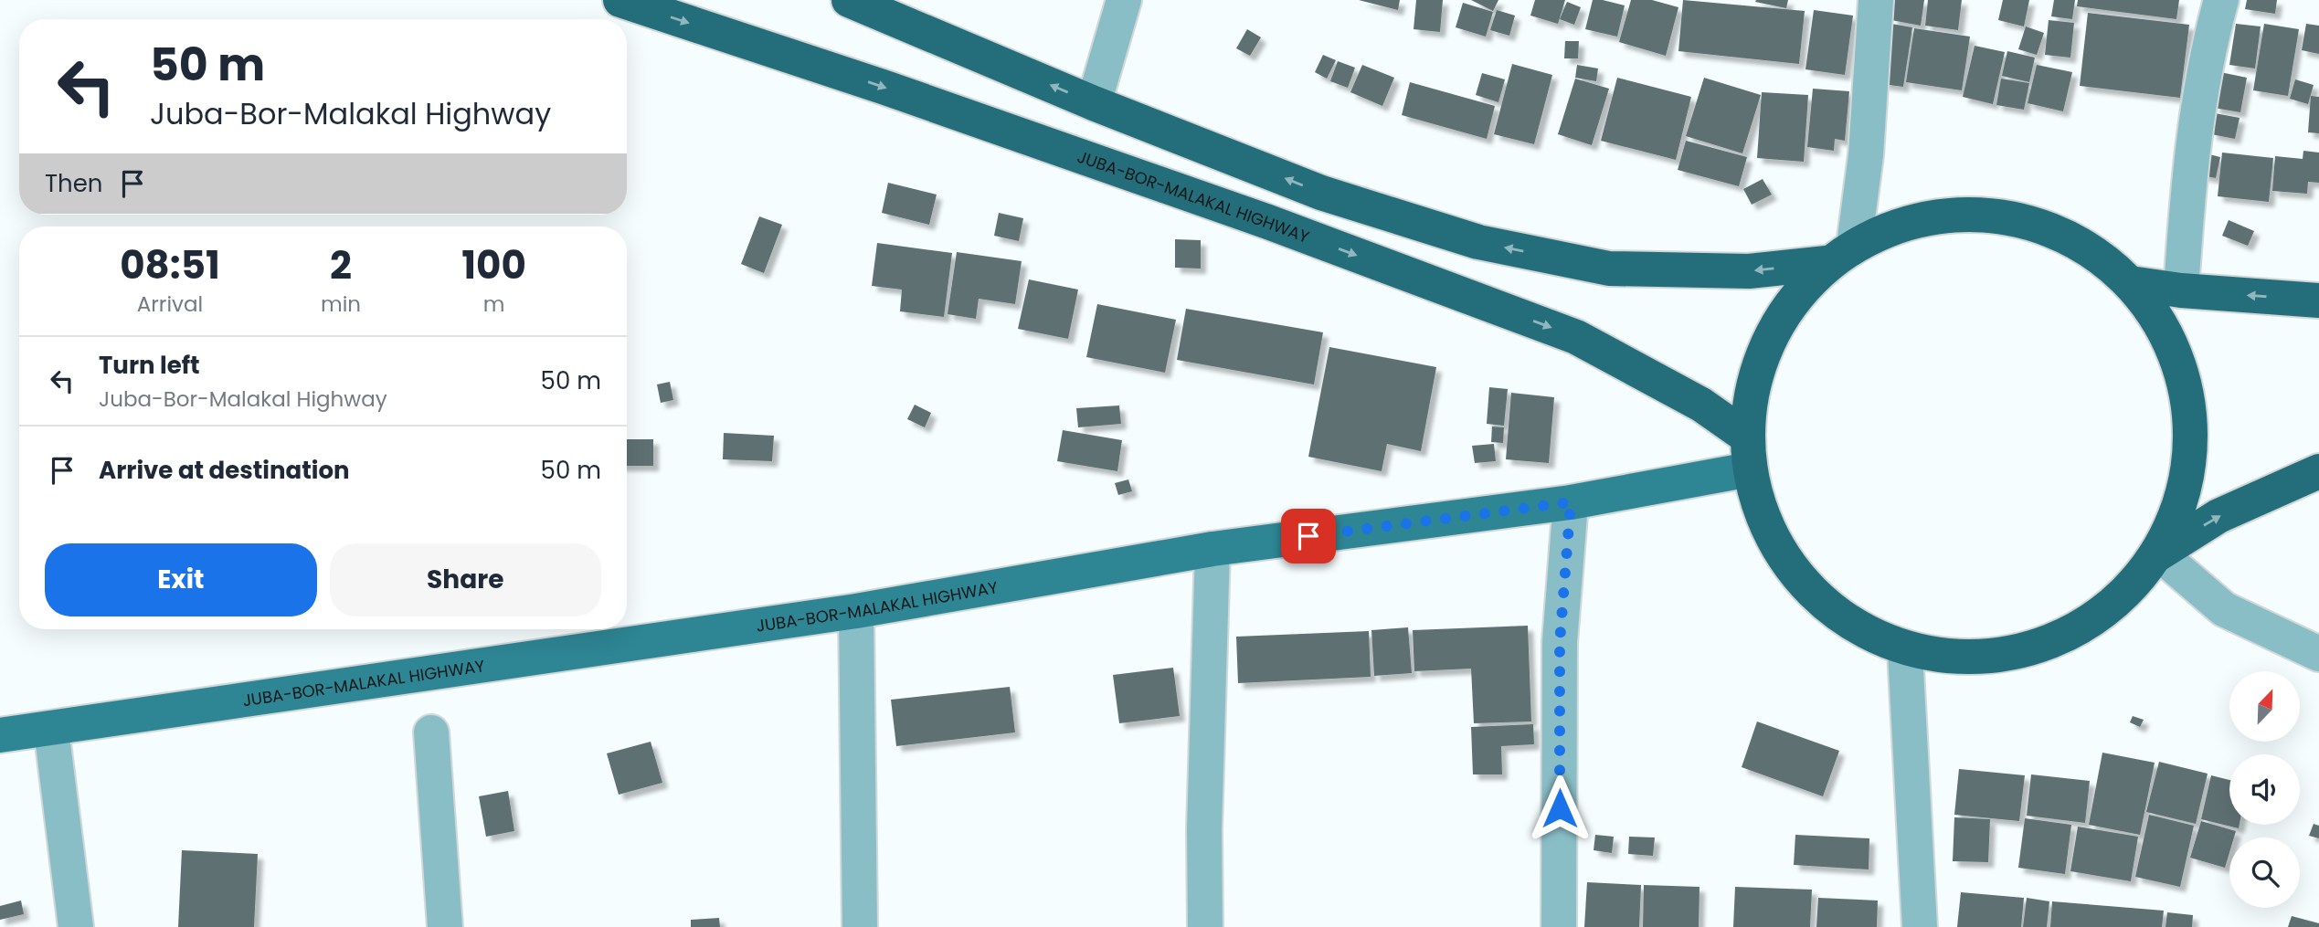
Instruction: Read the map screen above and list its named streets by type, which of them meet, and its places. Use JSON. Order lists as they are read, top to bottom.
{
  "streets": {
    "highway": ["JUBA-BOR-MALAKAL HIGHWAY"]
  },
  "north": "top right",
  "page": {
    "turn": ["50 m", "Juba-Bor-Malakal Highway"],
    "then": "Then",
    "eta": [
      "08:51",
      "Arrival",
      "2",
      "min",
      "100",
      "m"
    ],
    "list": [
      {
        "name": "Turn left",
        "note": "Juba-Bor-Malakal Highway",
        "value": "50 m"
      },
      {
        "name": "Arrive at destination",
        "value": "50 m"
      }
    ],
    "buttons": ["Exit", "Share"]
  }
}
